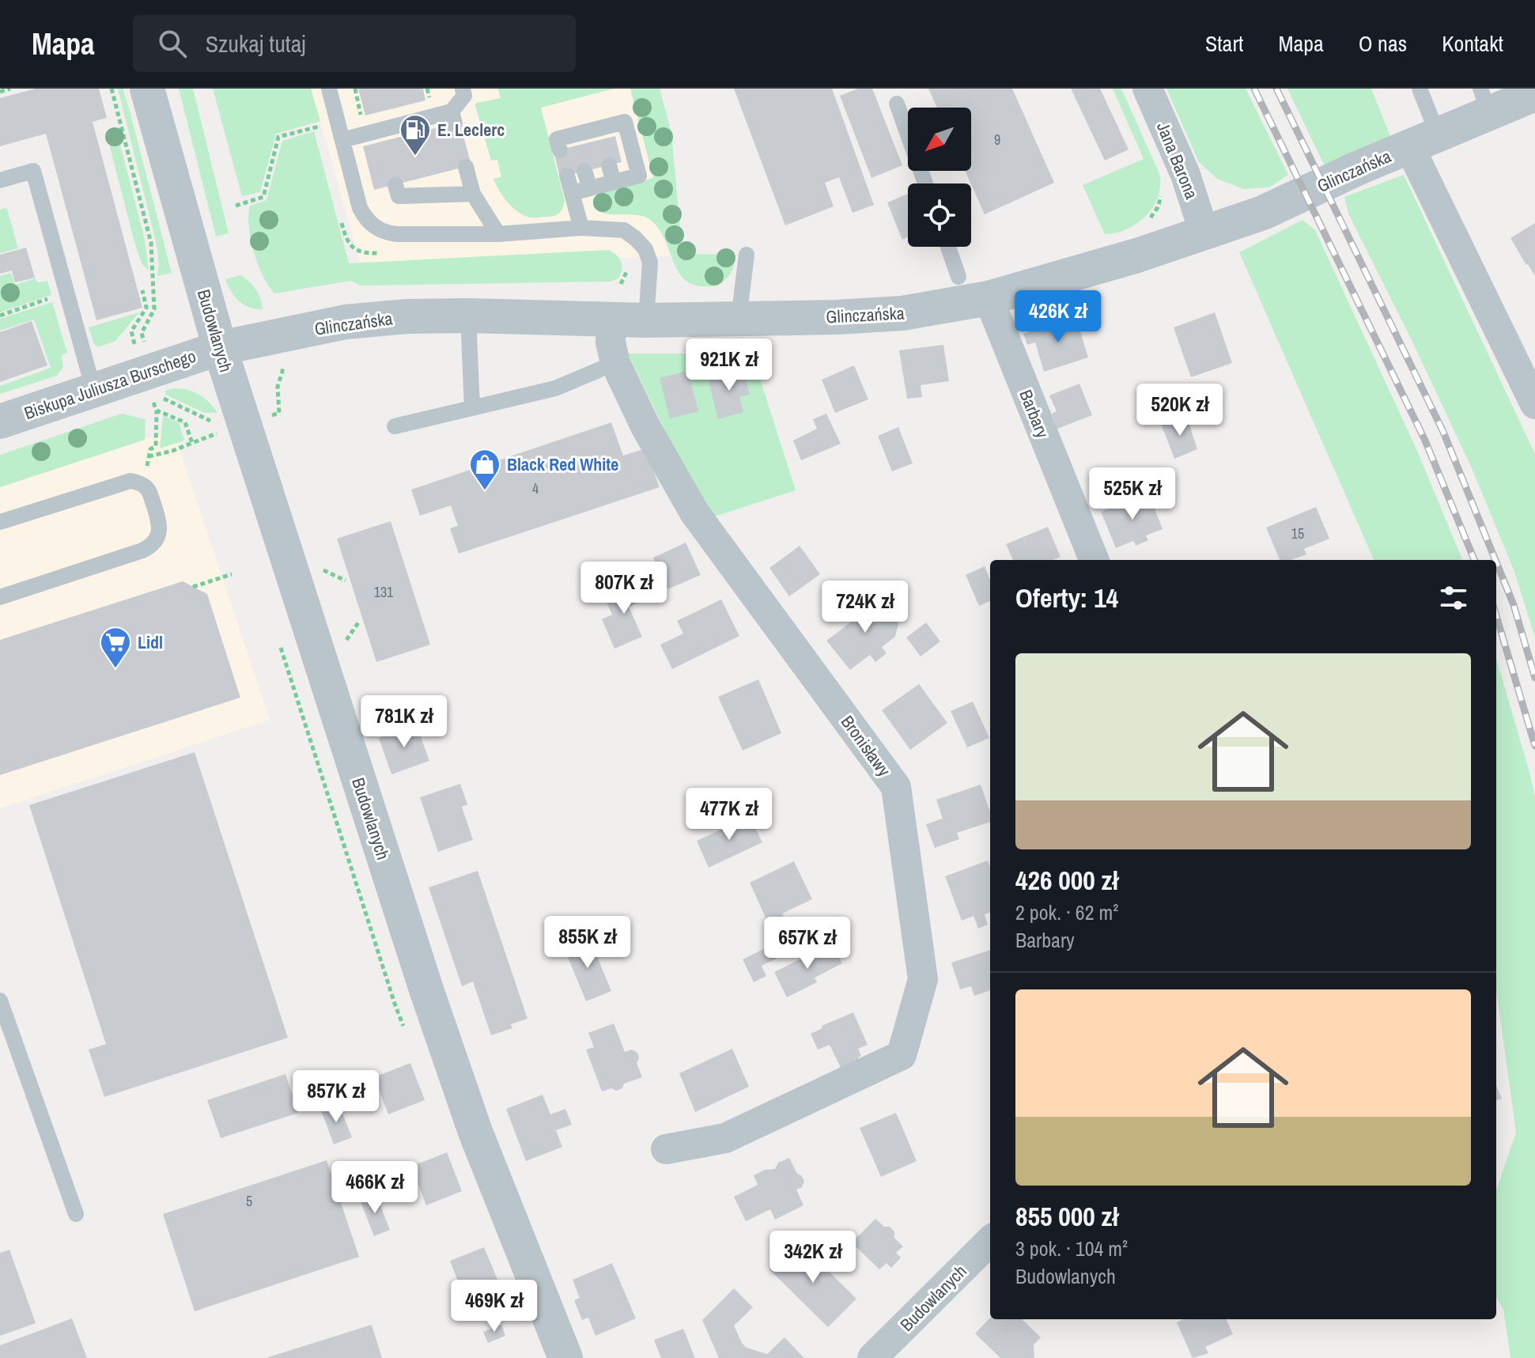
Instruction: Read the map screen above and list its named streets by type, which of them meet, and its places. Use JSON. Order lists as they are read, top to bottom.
{
  "streets": {
    "street": [
      "Jana Barona",
      "Glinczańska",
      "Budowlanych",
      "Biskupa Juliusza Burschego",
      "Barbary",
      "Bronisławy"
    ]
  },
  "crossings": [
    ["Jana Barona", "Glinczańska"],
    ["Glinczańska", "Budowlanych"],
    ["Glinczańska", "Biskupa Juliusza Burschego"],
    ["Glinczańska", "Barbary"],
    ["Glinczańska", "Bronisławy"],
    ["Budowlanych", "Biskupa Juliusza Burschego"]
  ],
  "places": {
    "fuel station": ["E. Leclerc"],
    "shop": ["Black Red White"],
    "supermarket": ["Lidl"]
  },
  "house_numbers": [
    "9",
    "4",
    "15",
    "131",
    "5"
  ],
  "north": "bottom left",
  "page": {
    "header": "Mapa",
    "search": "Szukaj tutaj",
    "nav": [
      "Start",
      "Mapa",
      "O nas",
      "Kontakt"
    ],
    "price": [
      "426K zł",
      "921K zł",
      "520K zł",
      "525K zł",
      "807K zł",
      "724K zł",
      "781K zł",
      "477K zł",
      "855K zł",
      "657K zł",
      "857K zł",
      "466K zł",
      "342K zł",
      "469K zł"
    ],
    "heading": "Oferty: 14",
    "list": [
      {
        "name": "426 000 zł",
        "note": "2 pok. · 62 m² · Barbary"
      },
      {
        "name": "855 000 zł",
        "note": "3 pok. · 104 m² · Budowlanych"
      }
    ]
  }
}
